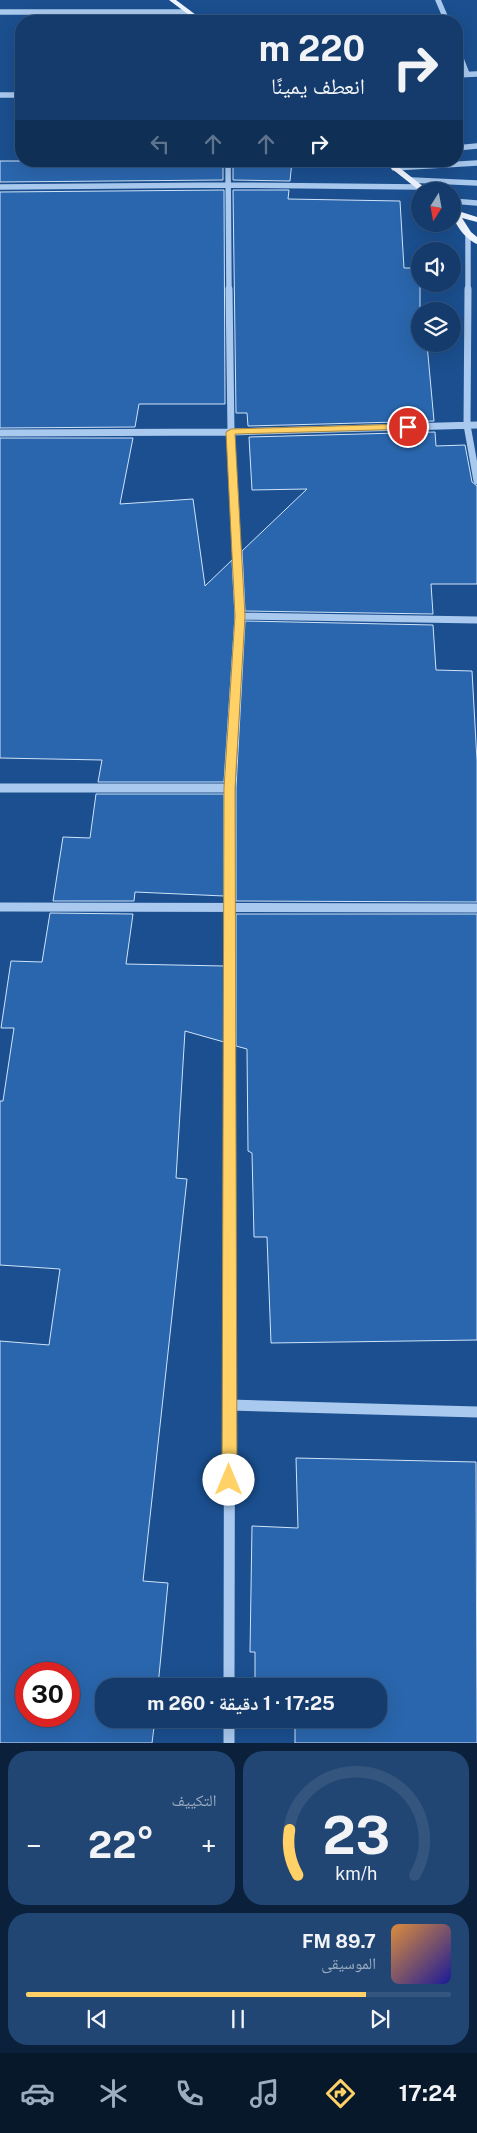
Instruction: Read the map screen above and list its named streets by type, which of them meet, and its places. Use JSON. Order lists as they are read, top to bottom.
{
  "north": "bottom",
  "page": {
    "turn": ["220 m", "انعطف يمينًا"],
    "limit": "30",
    "trip": "17:25 · 1 دقيقة · 260 m",
    "tile": "التكييف",
    "heat": ["−", "22°", "+"],
    "song": ["89.7 FM", "الموسيقى"],
    "tabs": "17:24",
    "gauge": ["23", "km/h"]
  }
}
